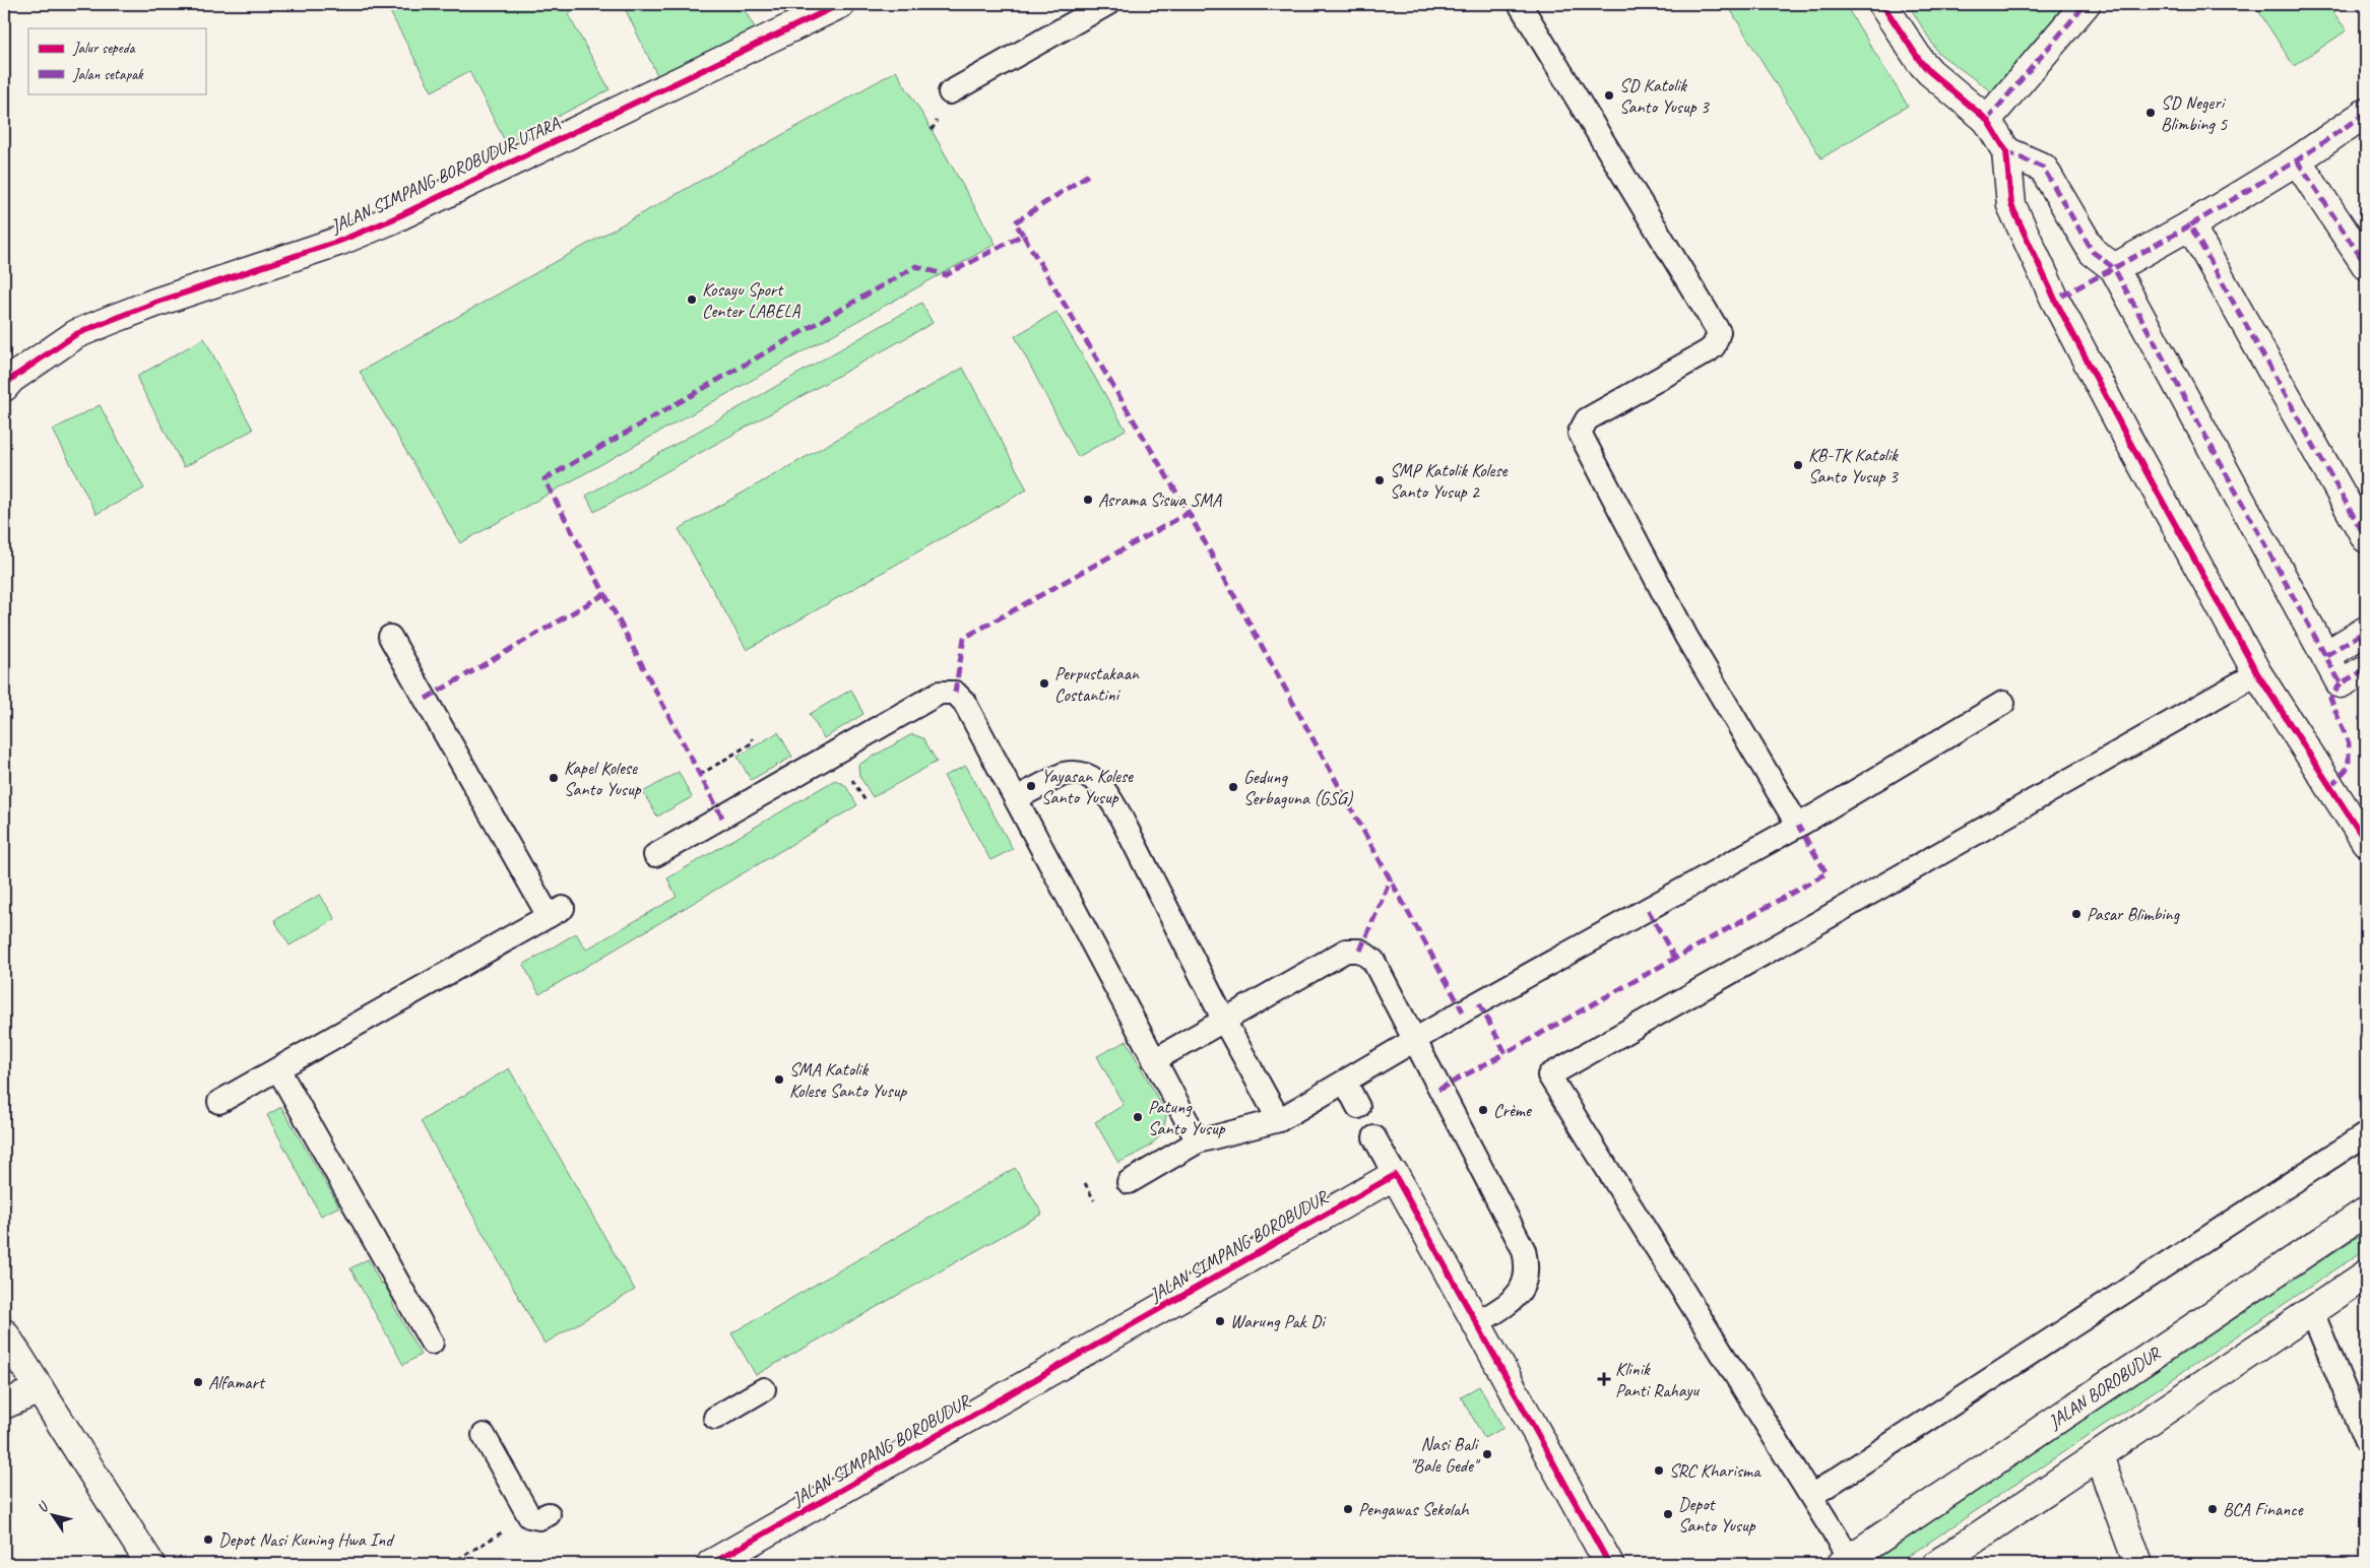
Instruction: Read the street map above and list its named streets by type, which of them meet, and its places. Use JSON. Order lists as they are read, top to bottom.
{
  "streets": {
    "street": ["JALAN SIMPANG BOROBUDUR UTARA", "JALAN SIMPANG BOROBUDUR", "JALAN BOROBUDUR"]
  },
  "places": {
    "other": [
      "SD Katolik Santo Yusup 3",
      "SD Negeri Blimbing 5",
      "Kosayu Sport Center LABELA",
      "KB-TK Katolik Santo Yusup 3",
      "SMP Katolik Kolese Santo Yusup 2",
      "Asrama Siswa SMA",
      "Perpustakaan Costantini",
      "Kapel Kolese Santo Yusup",
      "Yayasan Kolese Santo Yusup",
      "Gedung Serbaguna (GSG)",
      "Pasar Blimbing",
      "SMA Katolik Kolese Santo Yusup",
      "Crème",
      "Patung Santo Yusup",
      "Warung Pak Di",
      "Alfamart",
      "Nasi Bali \"Bale Gede\"",
      "SRC Kharisma",
      "Pengawas Sekolah",
      "BCA Finance",
      "Depot Santo Yusup",
      "Depot Nasi Kuning Hwa Ind"
    ],
    "health": ["Klinik Panti Rahayu"]
  },
  "legend": ["Jalur sepeda", "Jalan setapak"],
  "north": "top left"
}
